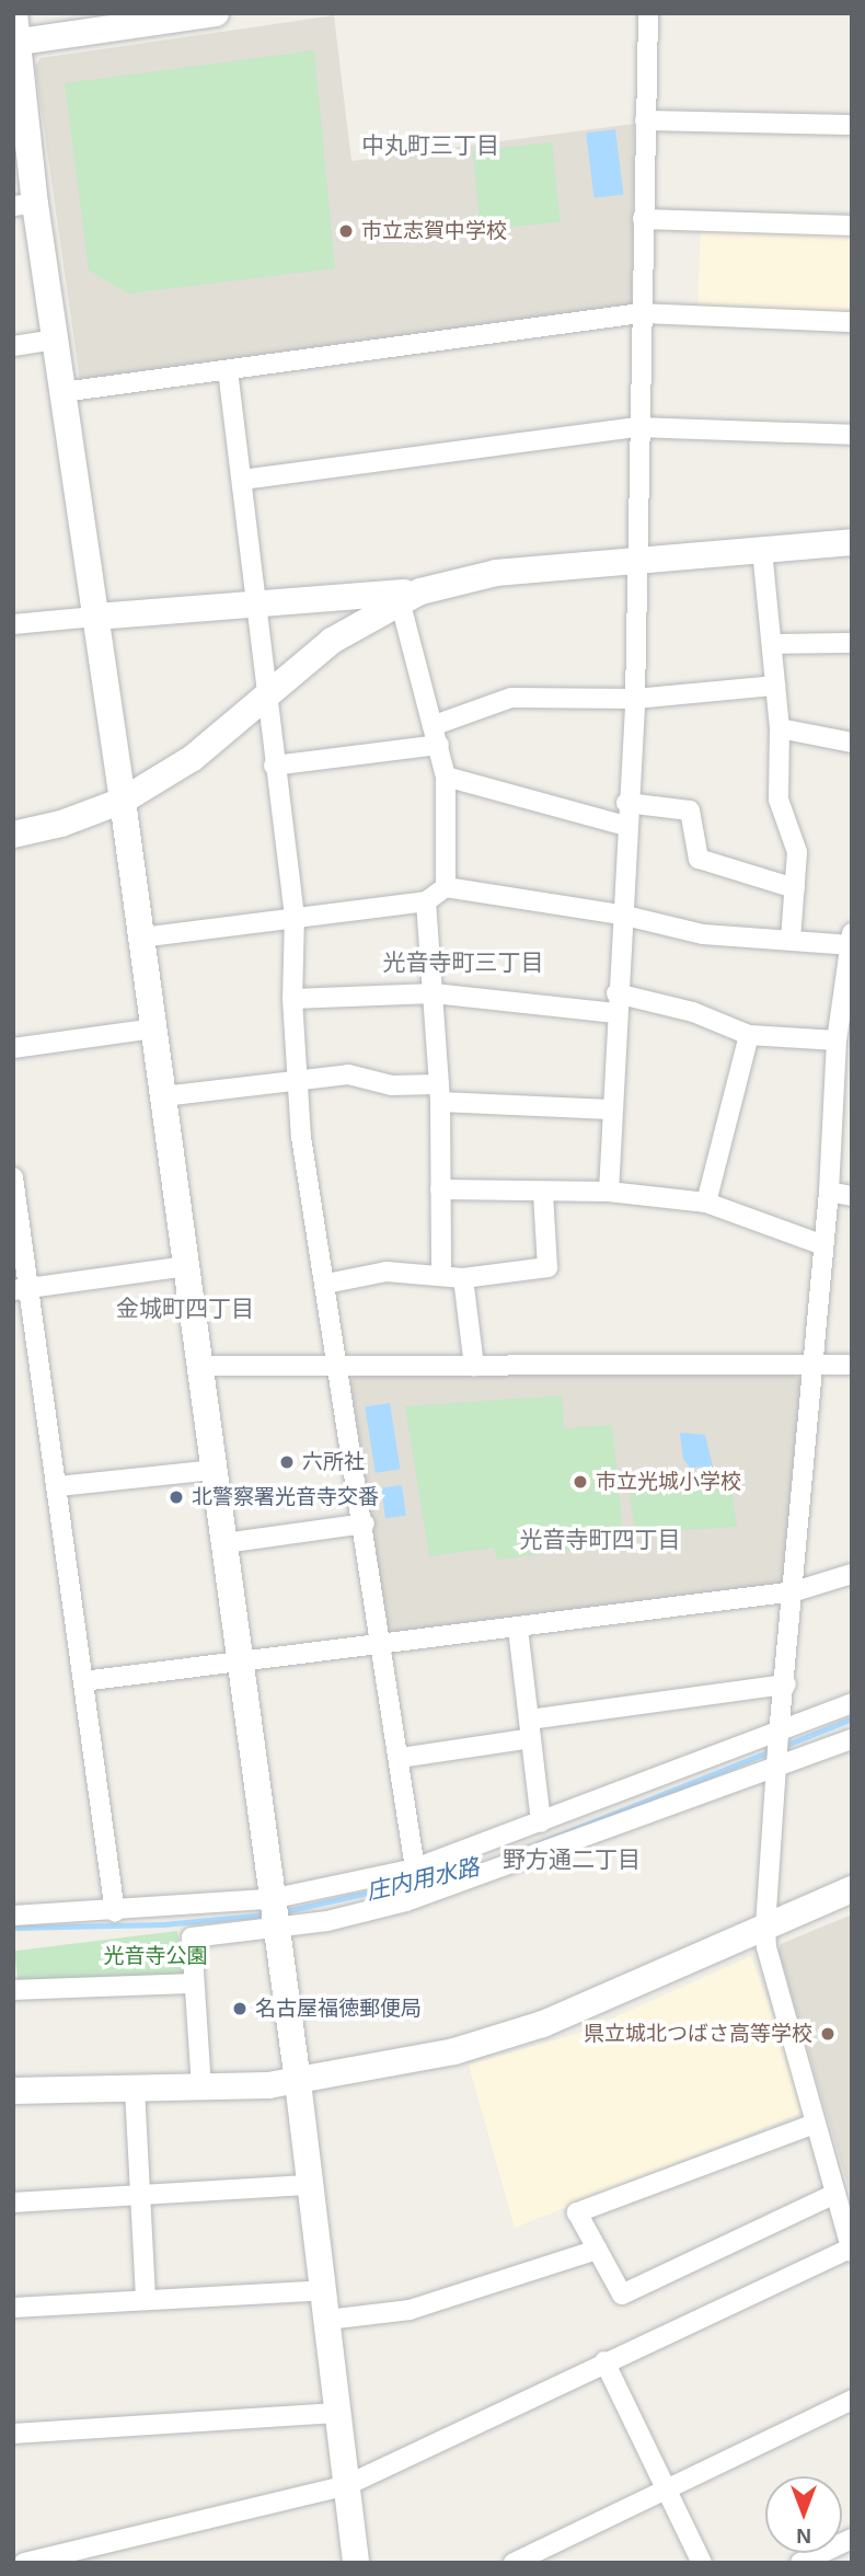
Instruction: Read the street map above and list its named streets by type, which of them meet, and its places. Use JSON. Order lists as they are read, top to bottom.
{
  "districts": [
    "中丸町三丁目",
    "光音寺町三丁目",
    "金城町四丁目",
    "光音寺町四丁目",
    "野方通二丁目"
  ],
  "water": ["庄内用水路"],
  "parks": ["光音寺公園"],
  "places": [
    "市立志賀中学校",
    "六所社",
    "市立光城小学校",
    "北警察署光音寺交番",
    "名古屋福徳郵便局",
    "県立城北つばさ高等学校"
  ],
  "north": "bottom"
}
